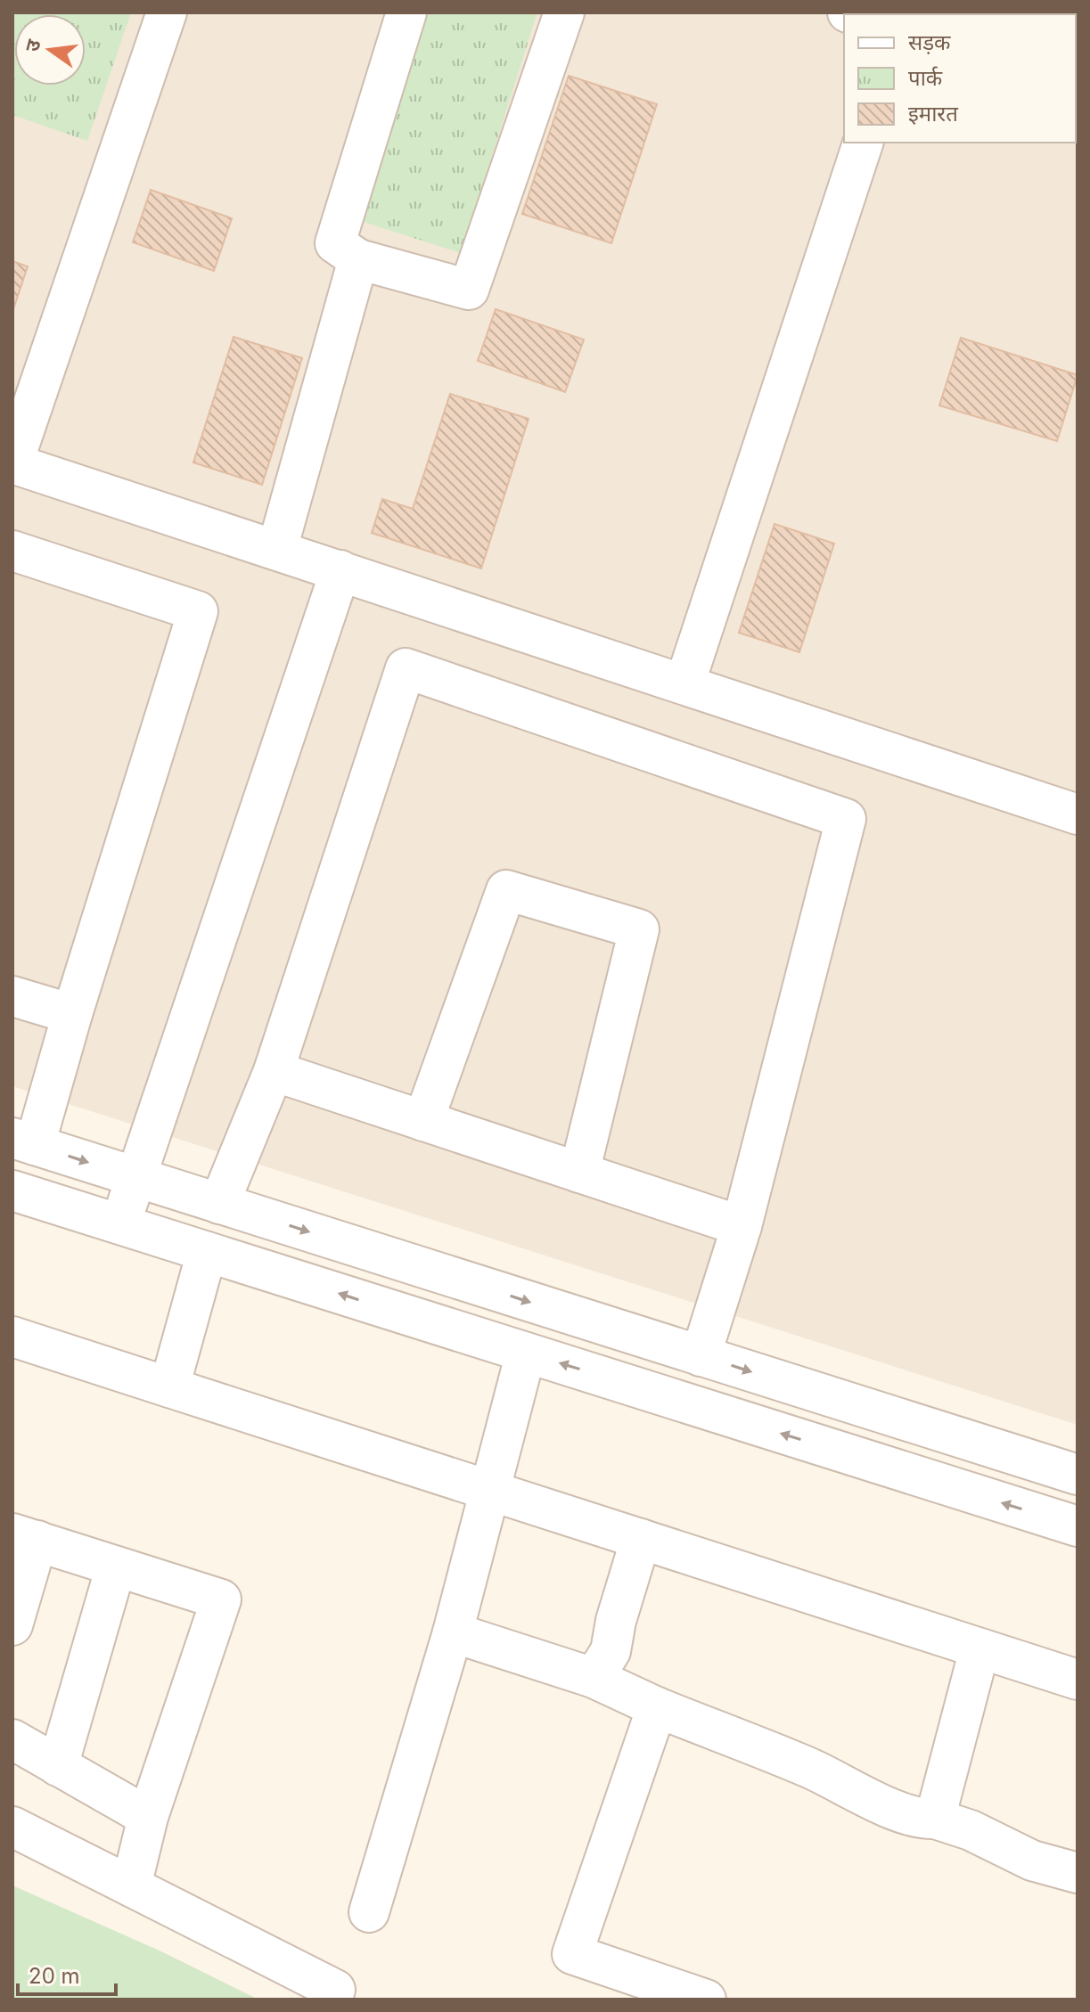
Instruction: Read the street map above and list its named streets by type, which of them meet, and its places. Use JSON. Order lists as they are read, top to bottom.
{
  "legend": ["सड़क", "पार्क", "इमारत"],
  "scale_bar": "20 m",
  "north": "left"
}
